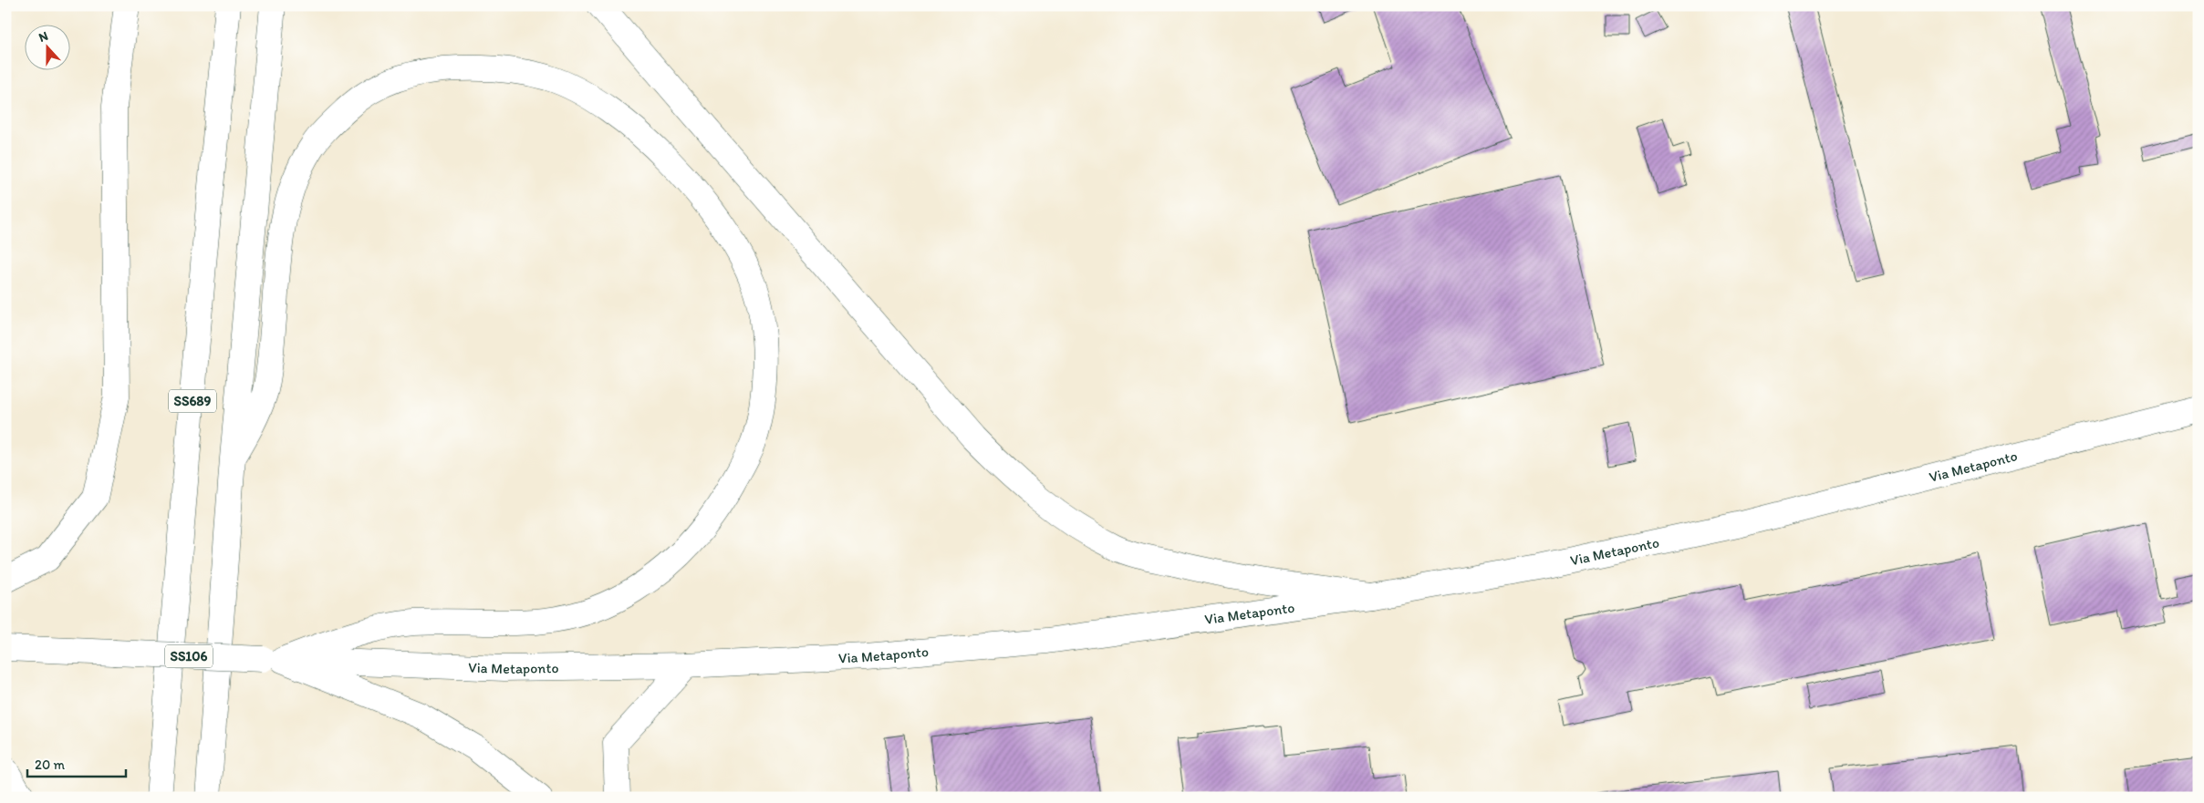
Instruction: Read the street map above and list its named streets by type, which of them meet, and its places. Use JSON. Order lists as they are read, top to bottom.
{
  "streets": {
    "main road": ["SS689", "Via Metaponto", "SS106"]
  },
  "crossings": [
    ["Via Metaponto", "SS106"]
  ],
  "scale_bar": "20 m",
  "north": "top"
}
